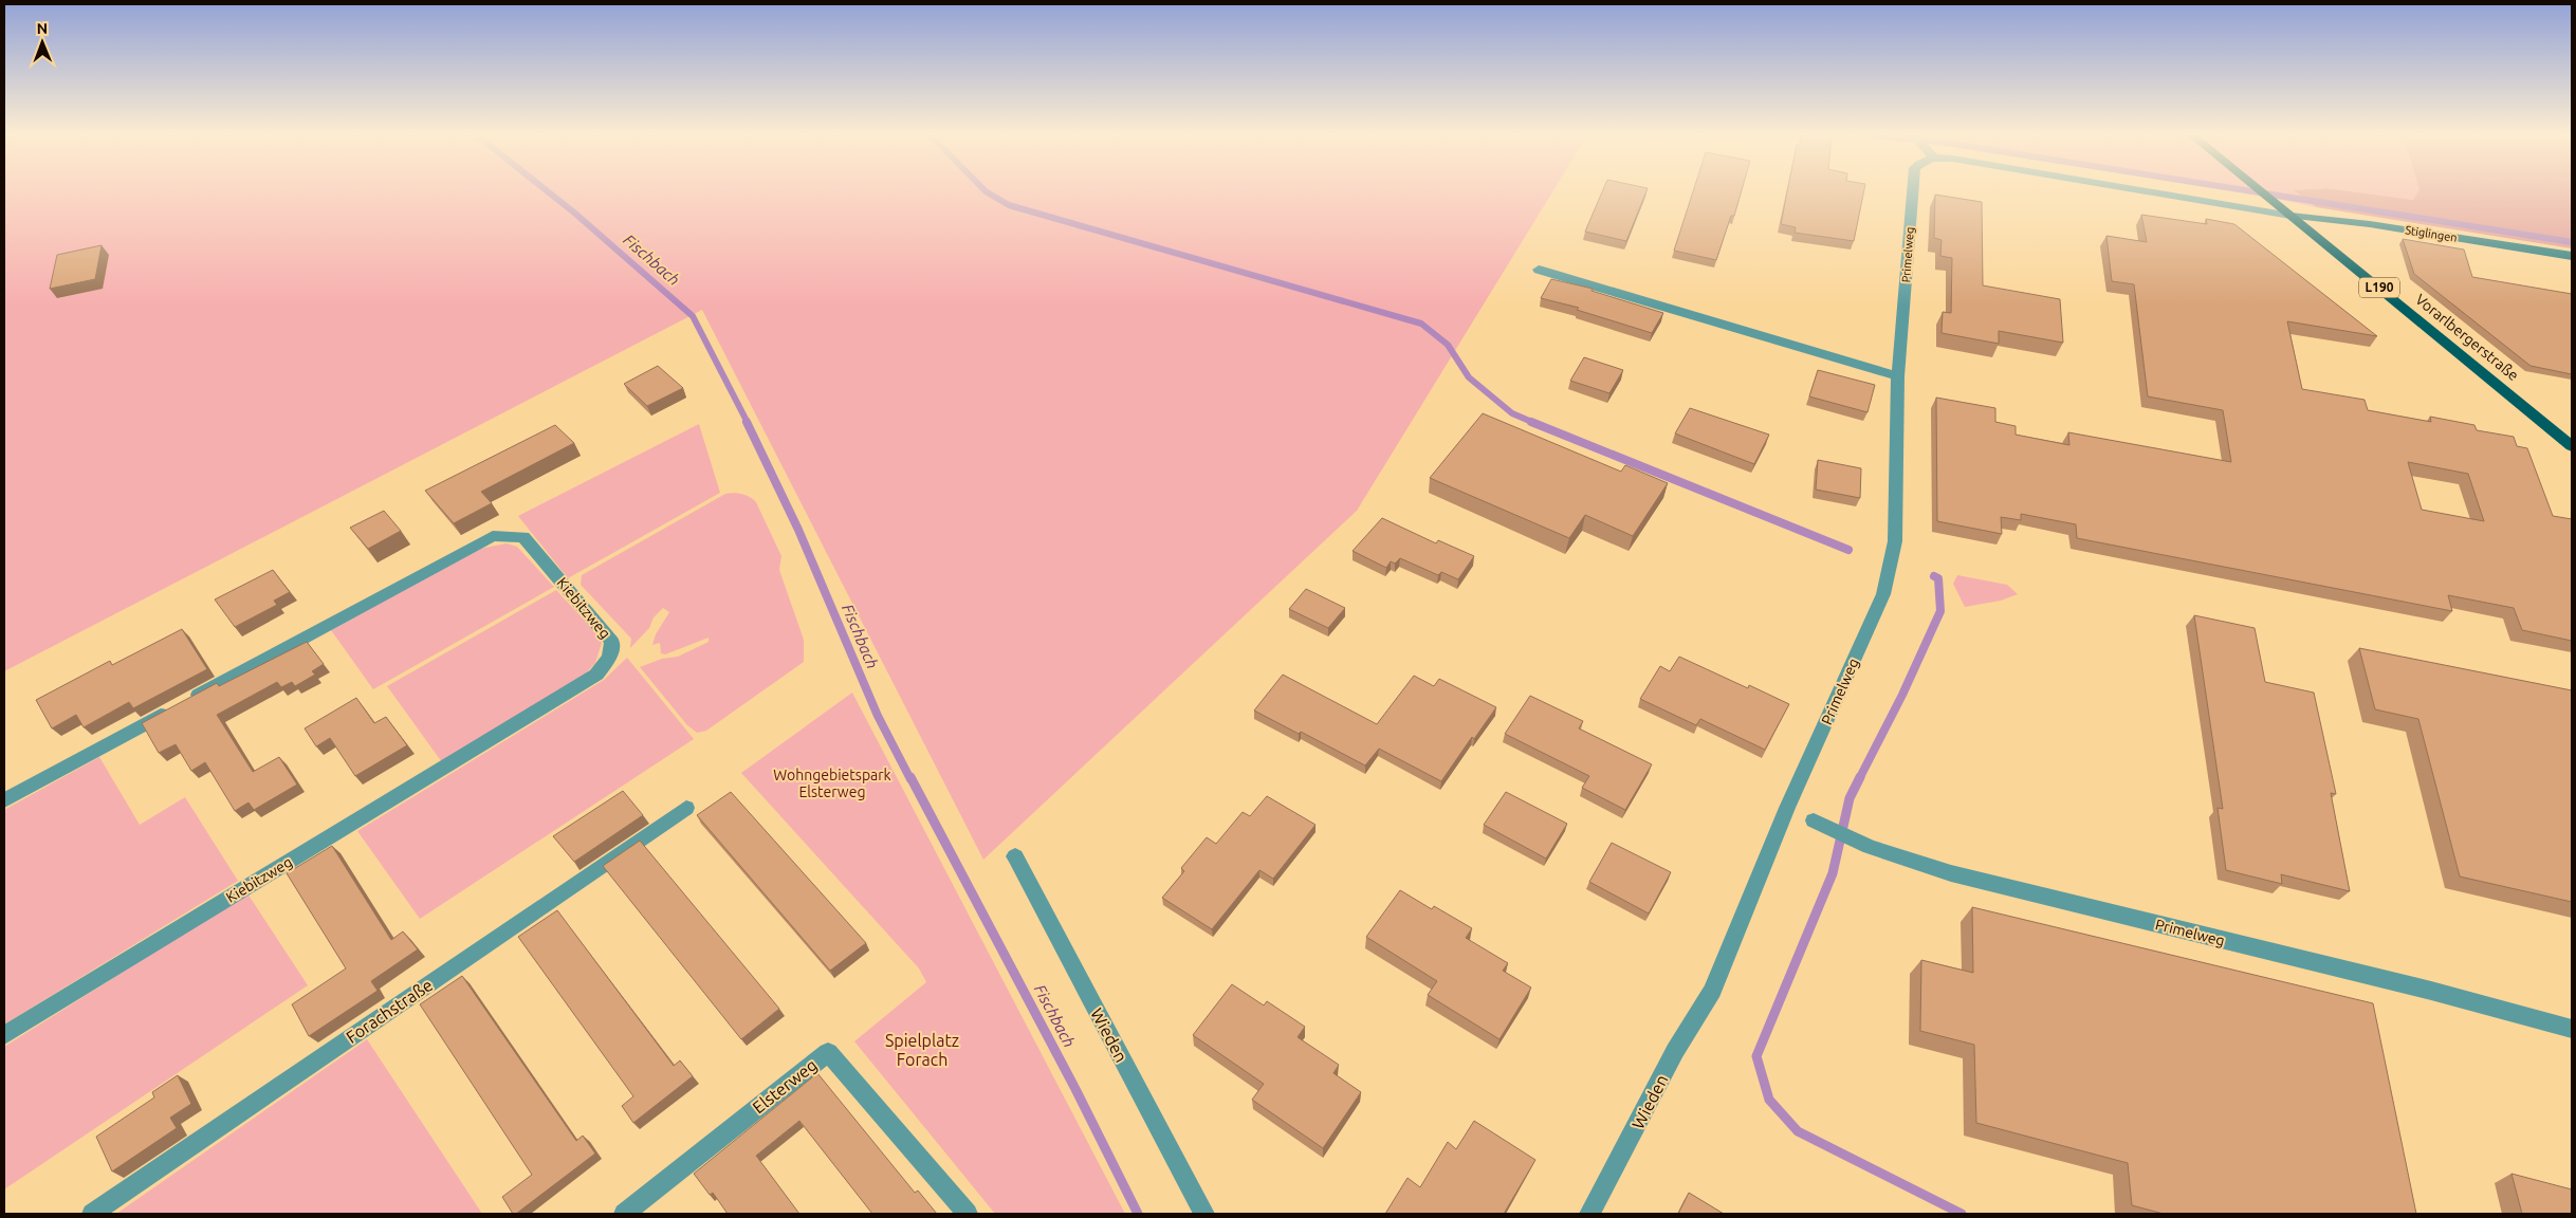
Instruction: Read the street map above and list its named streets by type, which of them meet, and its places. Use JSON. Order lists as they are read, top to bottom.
{
  "streets": {
    "main road": ["Stiglingen", "L190", "Vorarlbergerstraße"],
    "street": [
      "Primelweg",
      "Kiebitzweg",
      "Forachstraße",
      "Wieden",
      "Elsterweg"
    ]
  },
  "crossings": [
    ["Stiglingen", "Vorarlbergerstraße"],
    ["Primelweg", "Wieden"]
  ],
  "water": ["Fischbach"],
  "parks": ["Wohngebietspark Elsterweg", "Spielplatz Forach"],
  "north": "top"
}
